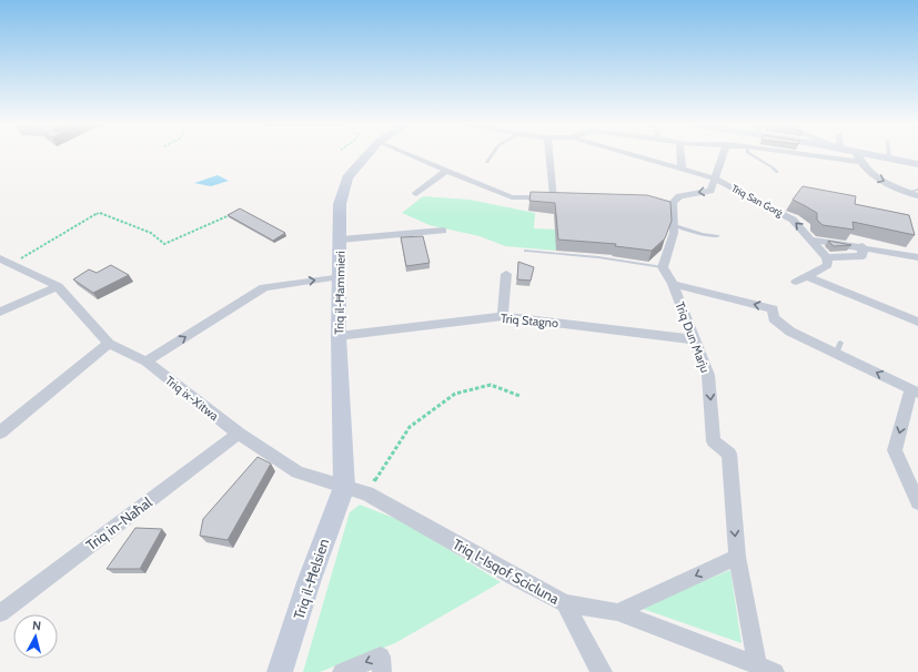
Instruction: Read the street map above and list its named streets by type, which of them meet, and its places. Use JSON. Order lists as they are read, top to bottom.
{
  "streets": {
    "street": [
      "Triq San Ġorġ",
      "Triq il-Ħammieri",
      "Triq Stagno",
      "Triq Dun Marju",
      "Triq ix-Xitwa",
      "Triq in-Naħal",
      "Triq l-Isqof Scicluna",
      "Triq il-Ħelsien"
    ]
  },
  "crossings": [
    ["Triq il-Ħammieri", "Triq Stagno"],
    ["Triq il-Ħammieri", "Triq ix-Xitwa"],
    ["Triq il-Ħammieri", "Triq l-Isqof Scicluna"],
    ["Triq il-Ħammieri", "Triq il-Ħelsien"],
    ["Triq Stagno", "Triq Dun Marju"],
    ["Triq Dun Marju", "Triq l-Isqof Scicluna"],
    ["Triq ix-Xitwa", "Triq in-Naħal"],
    ["Triq ix-Xitwa", "Triq l-Isqof Scicluna"],
    ["Triq ix-Xitwa", "Triq il-Ħelsien"],
    ["Triq l-Isqof Scicluna", "Triq il-Ħelsien"]
  ],
  "one_way": ["Triq Dun Marju"],
  "north": "top"
}
